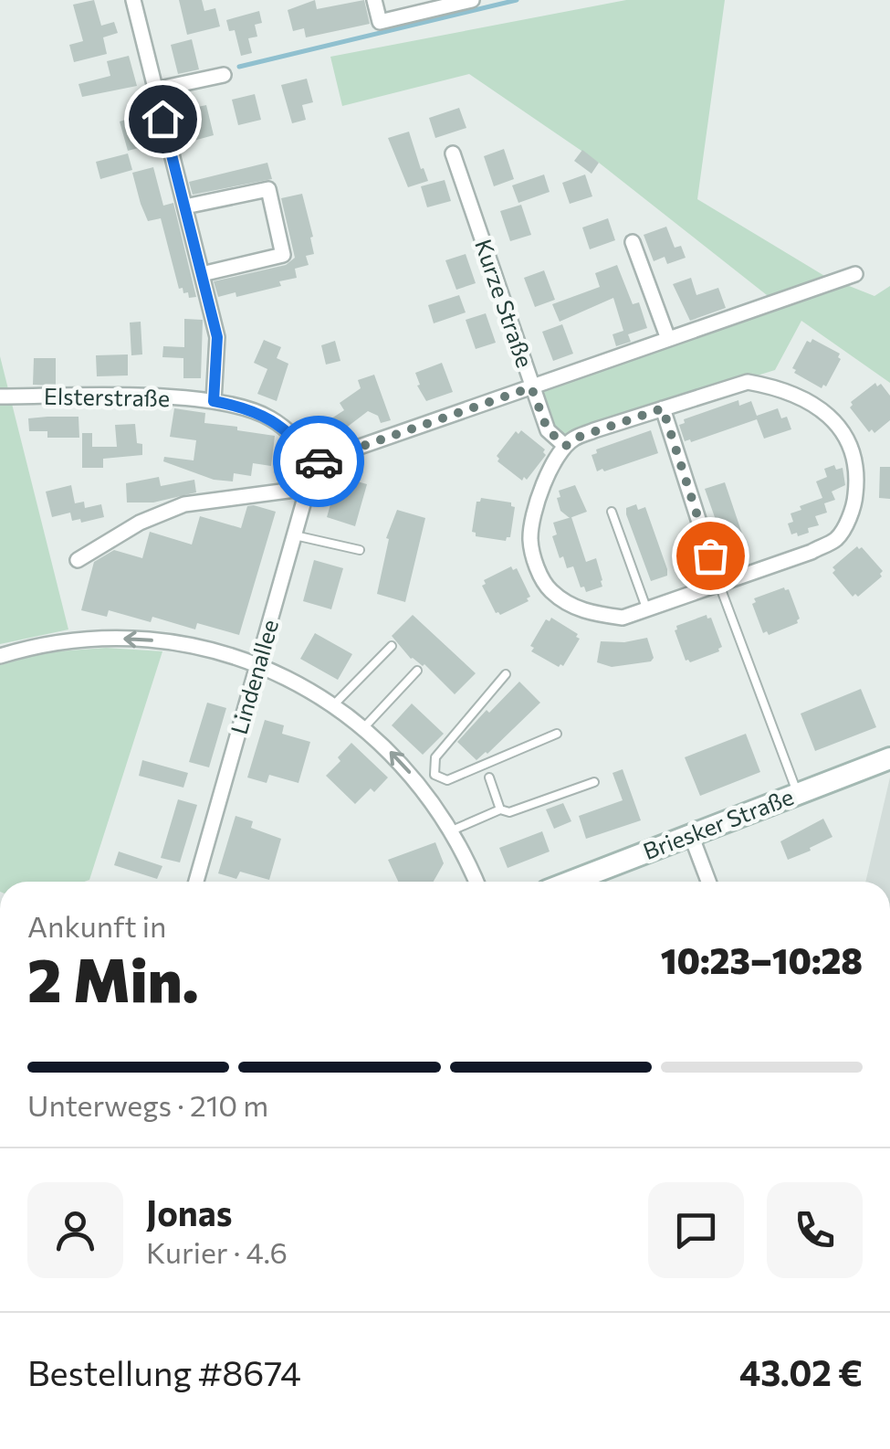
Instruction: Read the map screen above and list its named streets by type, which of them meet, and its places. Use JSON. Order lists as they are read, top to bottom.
{
  "streets": {
    "main road": ["Briesker Straße"],
    "street": ["Kurze Straße", "Elsterstraße", "Lindenallee"]
  },
  "crossings": [
    ["Elsterstraße", "Lindenallee"]
  ],
  "page": {
    "heading": ["2 Min.", "Ankunft in", "10:23–10:28"],
    "panel": [
      "Jonas",
      "Kurier · 4.6",
      "Bestellung #8674",
      "43.02 €"
    ],
    "bar": "Unterwegs · 210 m"
  }
}
